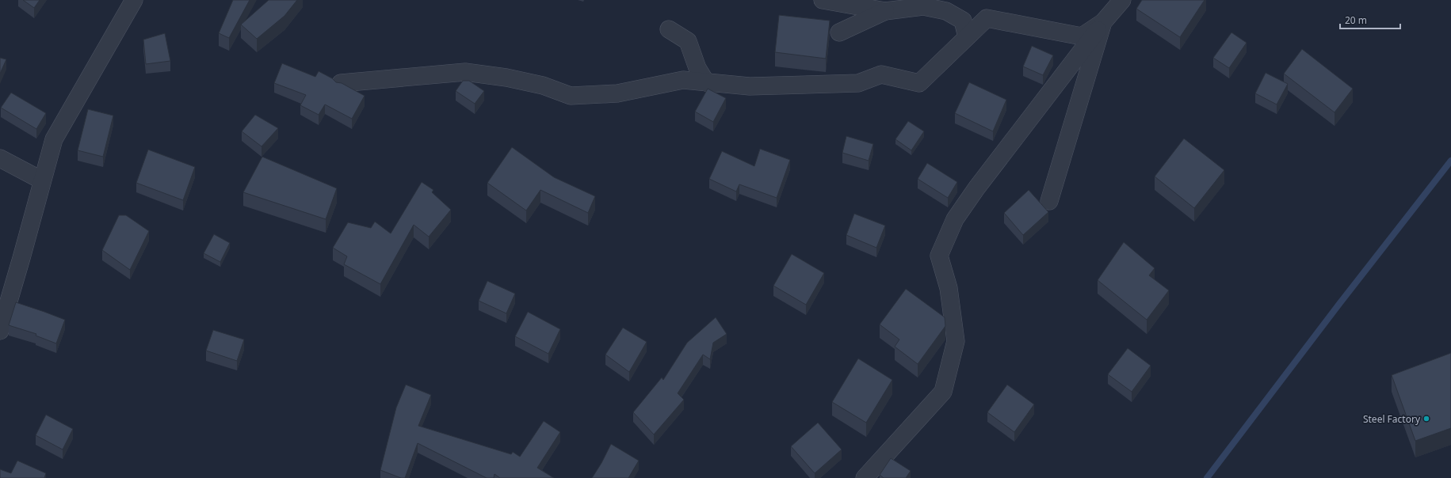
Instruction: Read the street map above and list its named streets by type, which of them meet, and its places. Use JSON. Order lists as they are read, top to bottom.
{
  "places": ["Steel Factory"],
  "scale_bar": "20 m"
}
